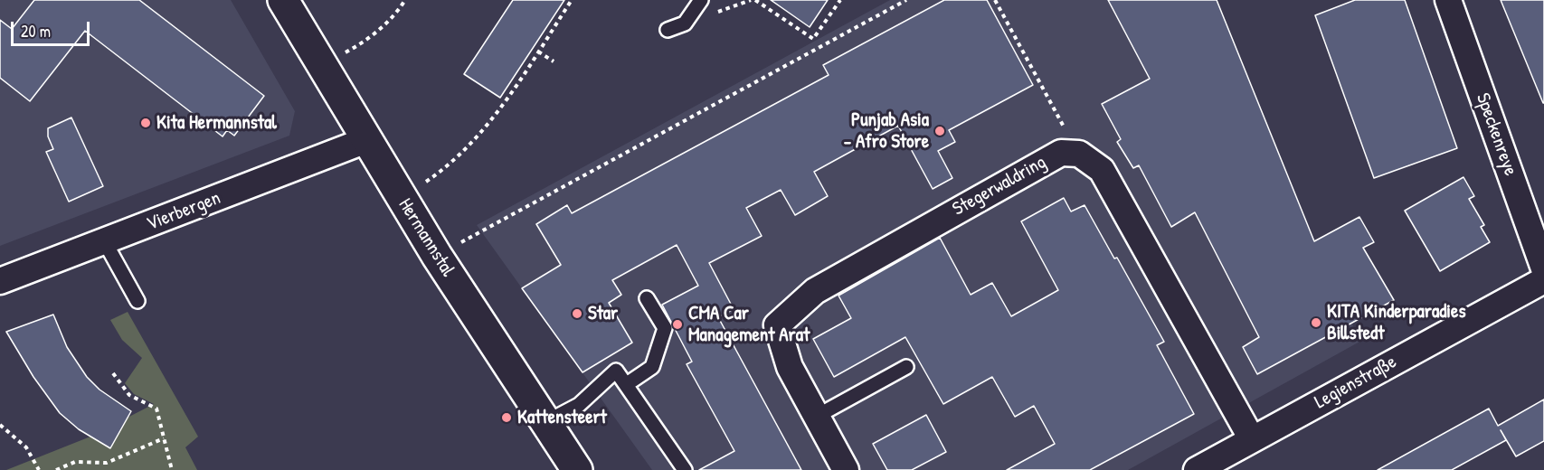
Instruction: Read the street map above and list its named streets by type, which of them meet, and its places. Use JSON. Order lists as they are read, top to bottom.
{
  "streets": {
    "street": [
      "Speckenreye",
      "Stegerwaldring",
      "Vierbergen",
      "Hermannstal",
      "Legienstraße"
    ]
  },
  "crossings": [
    ["Vierbergen", "Hermannstal"]
  ],
  "places": [
    "Kita Hermannstal",
    "Punjab Asia - Afro Store",
    "Star",
    "KITA Kinderparadies Billstedt",
    "CMA Car Management Arat",
    "Kattensteert"
  ],
  "scale_bar": "20 m"
}
